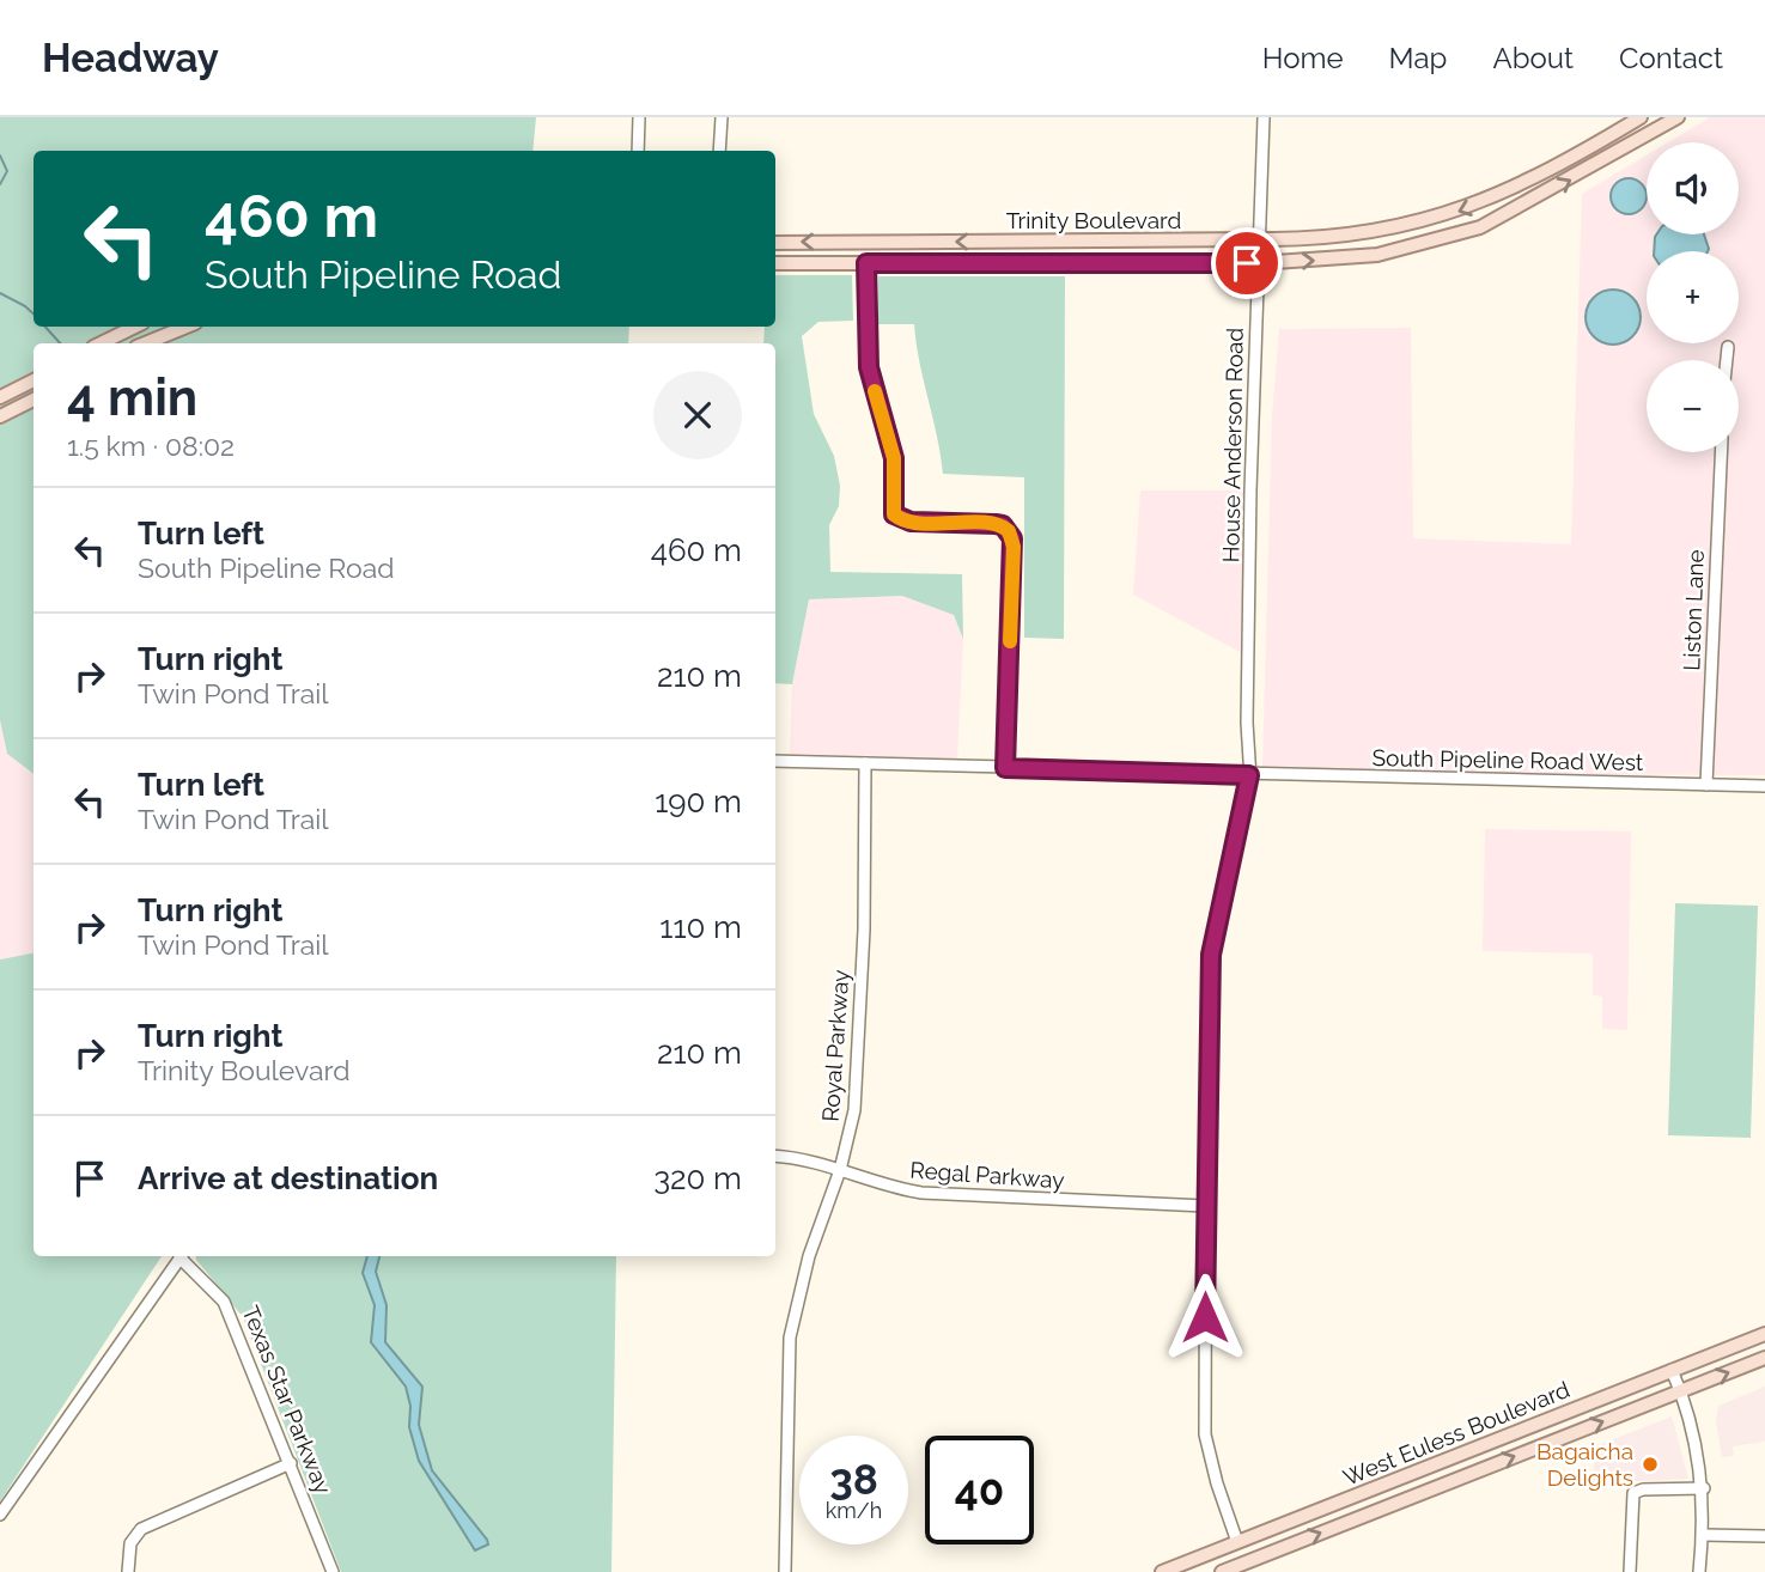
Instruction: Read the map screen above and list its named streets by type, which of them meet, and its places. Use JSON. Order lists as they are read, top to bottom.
{
  "streets": {
    "main road": ["Trinity Boulevard", "West Euless Boulevard"],
    "street": [
      "House Anderson Road",
      "Liston Lane",
      "South Pipeline Road West",
      "Royal Parkway",
      "Regal Parkway",
      "Texas Star Parkway"
    ]
  },
  "crossings": [
    ["Trinity Boulevard", "House Anderson Road"],
    ["House Anderson Road", "South Pipeline Road West"],
    ["House Anderson Road", "Regal Parkway"],
    ["House Anderson Road", "West Euless Boulevard"],
    ["Liston Lane", "South Pipeline Road West"],
    ["South Pipeline Road West", "Royal Parkway"],
    ["Royal Parkway", "Regal Parkway"]
  ],
  "places": ["Bagaicha Delights"],
  "page": {
    "header": "Headway",
    "nav": [
      "Home",
      "Map",
      "About",
      "Contact"
    ],
    "map_buttons": ["+", "−"],
    "turn": ["460 m", "South Pipeline Road"],
    "heading": ["4 min", "1.5 km · 08:02"],
    "list": [
      {
        "name": "Turn left",
        "note": "South Pipeline Road",
        "value": "460 m"
      },
      {
        "name": "Turn right",
        "note": "Twin Pond Trail",
        "value": "210 m"
      },
      {
        "name": "Turn left",
        "note": "Twin Pond Trail",
        "value": "190 m"
      },
      {
        "name": "Turn right",
        "note": "Twin Pond Trail",
        "value": "110 m"
      },
      {
        "name": "Turn right",
        "note": "Trinity Boulevard",
        "value": "210 m"
      },
      {
        "name": "Arrive at destination",
        "value": "320 m"
      }
    ],
    "speed": "38 km/h",
    "limit": "40"
  }
}
